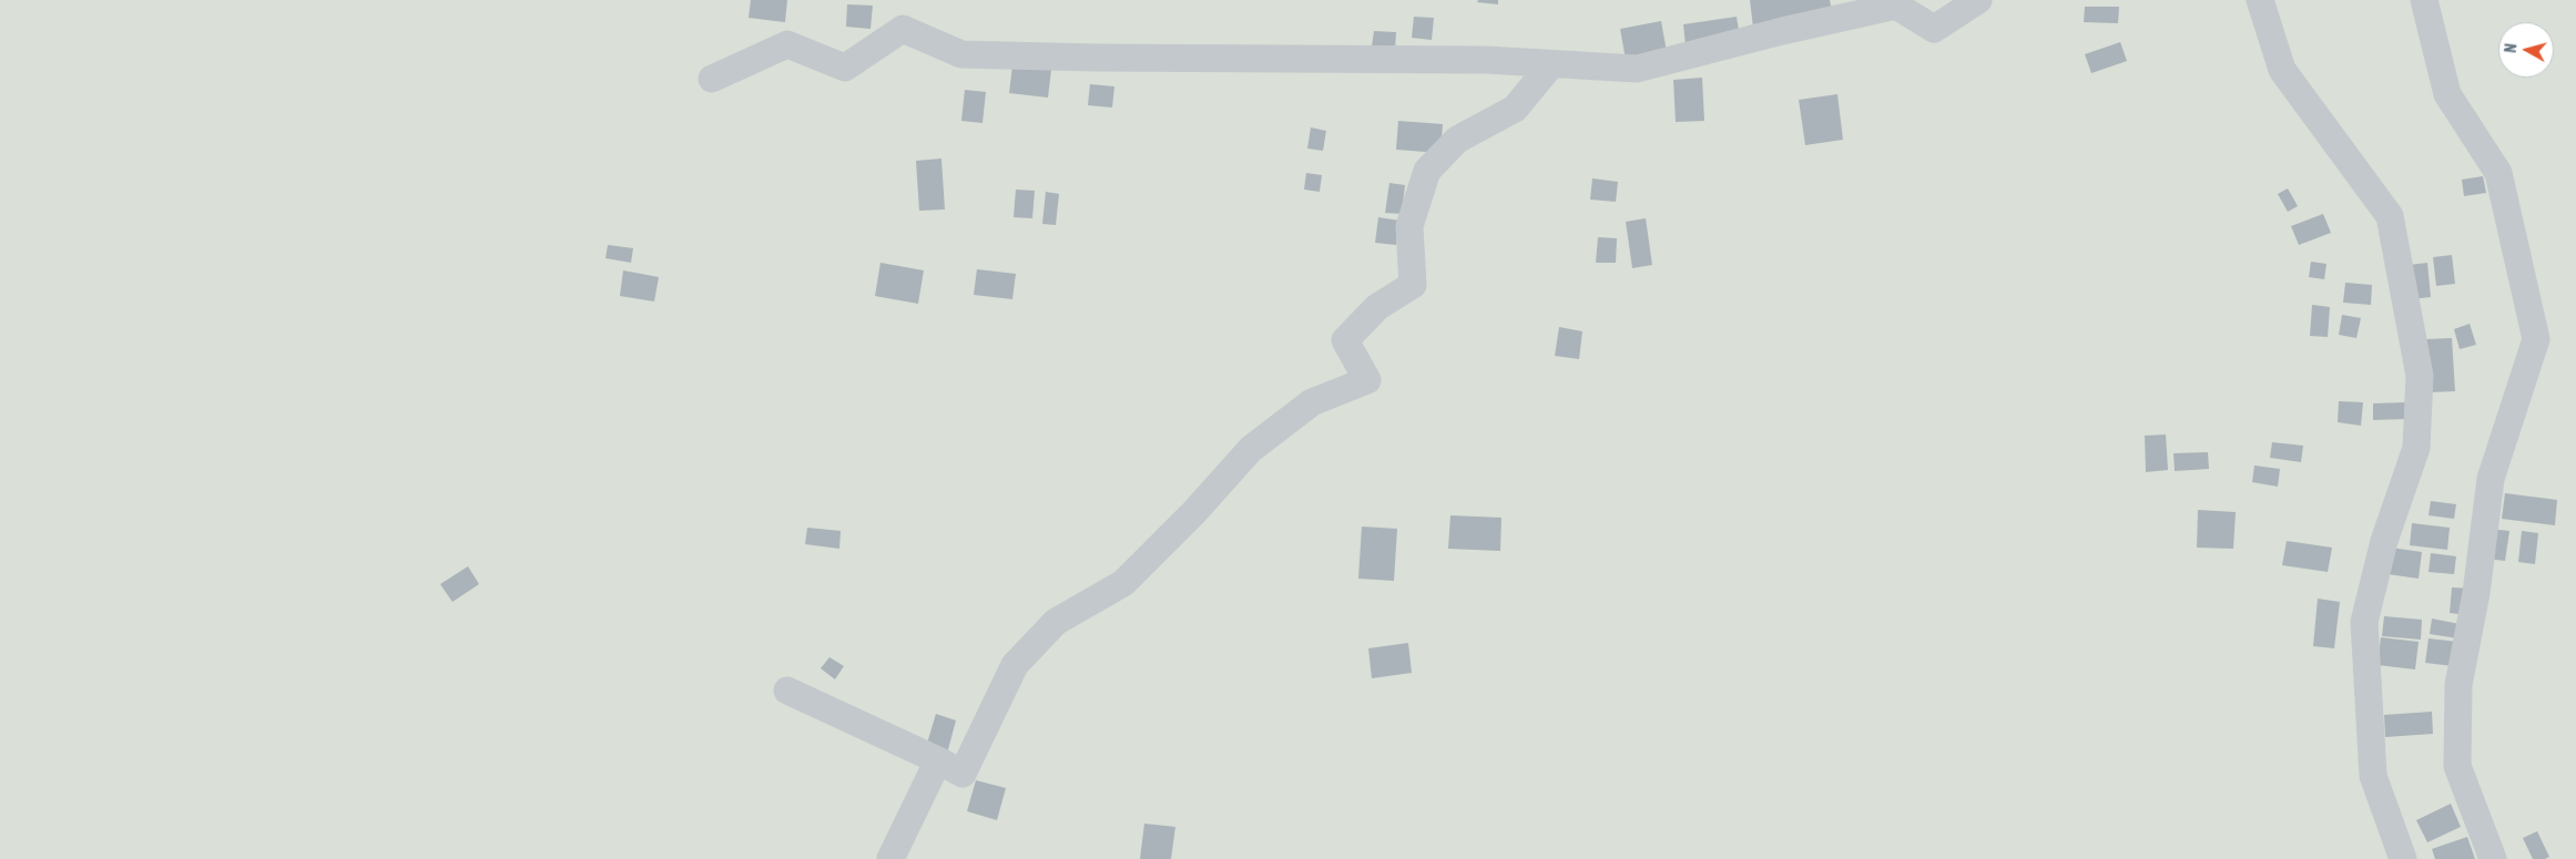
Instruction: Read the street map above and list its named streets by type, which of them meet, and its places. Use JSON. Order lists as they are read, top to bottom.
{
  "north": "left"
}
